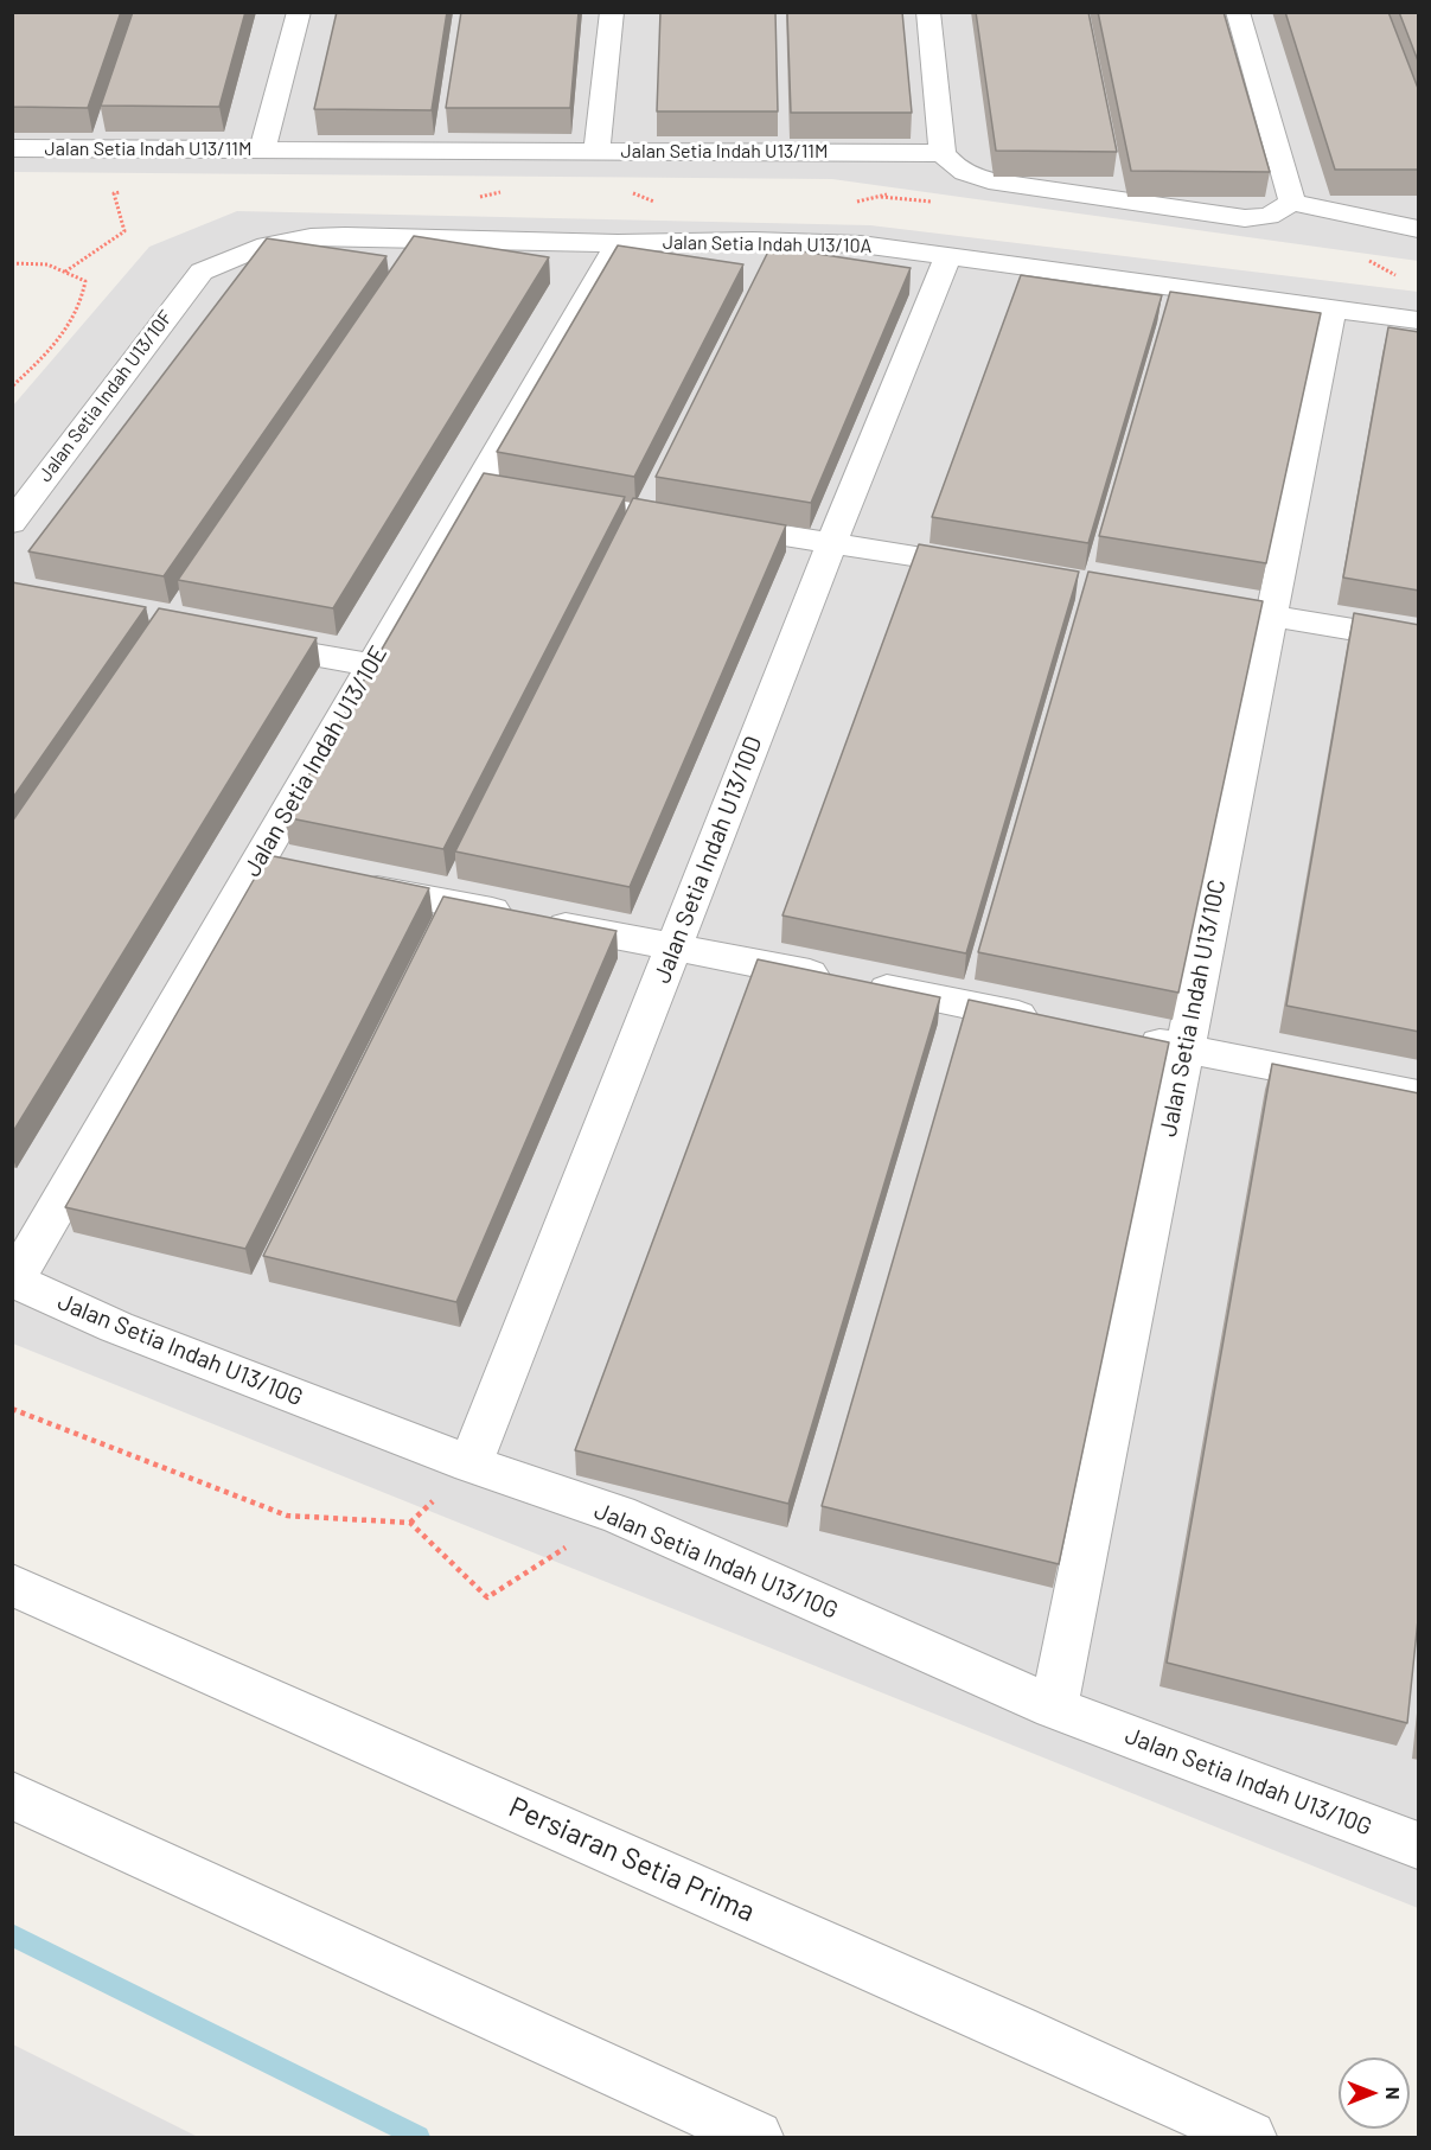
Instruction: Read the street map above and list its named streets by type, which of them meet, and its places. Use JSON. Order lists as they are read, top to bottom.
{
  "streets": {
    "street": [
      "Jalan Setia Indah U13/11M",
      "Jalan Setia Indah U13/10A",
      "Jalan Setia Indah U13/10F",
      "Jalan Setia Indah U13/10E",
      "Jalan Setia Indah U13/10D",
      "Jalan Setia Indah U13/10C",
      "Jalan Setia Indah U13/10G",
      "Persiaran Setia Prima"
    ]
  },
  "crossings": [
    ["Jalan Setia Indah U13/10A", "Jalan Setia Indah U13/10F"],
    ["Jalan Setia Indah U13/10A", "Jalan Setia Indah U13/10E"],
    ["Jalan Setia Indah U13/10A", "Jalan Setia Indah U13/10D"],
    ["Jalan Setia Indah U13/10A", "Jalan Setia Indah U13/10C"],
    ["Jalan Setia Indah U13/10E", "Jalan Setia Indah U13/10G"],
    ["Jalan Setia Indah U13/10D", "Jalan Setia Indah U13/10G"],
    ["Jalan Setia Indah U13/10C", "Jalan Setia Indah U13/10G"]
  ],
  "north": "right"
}
